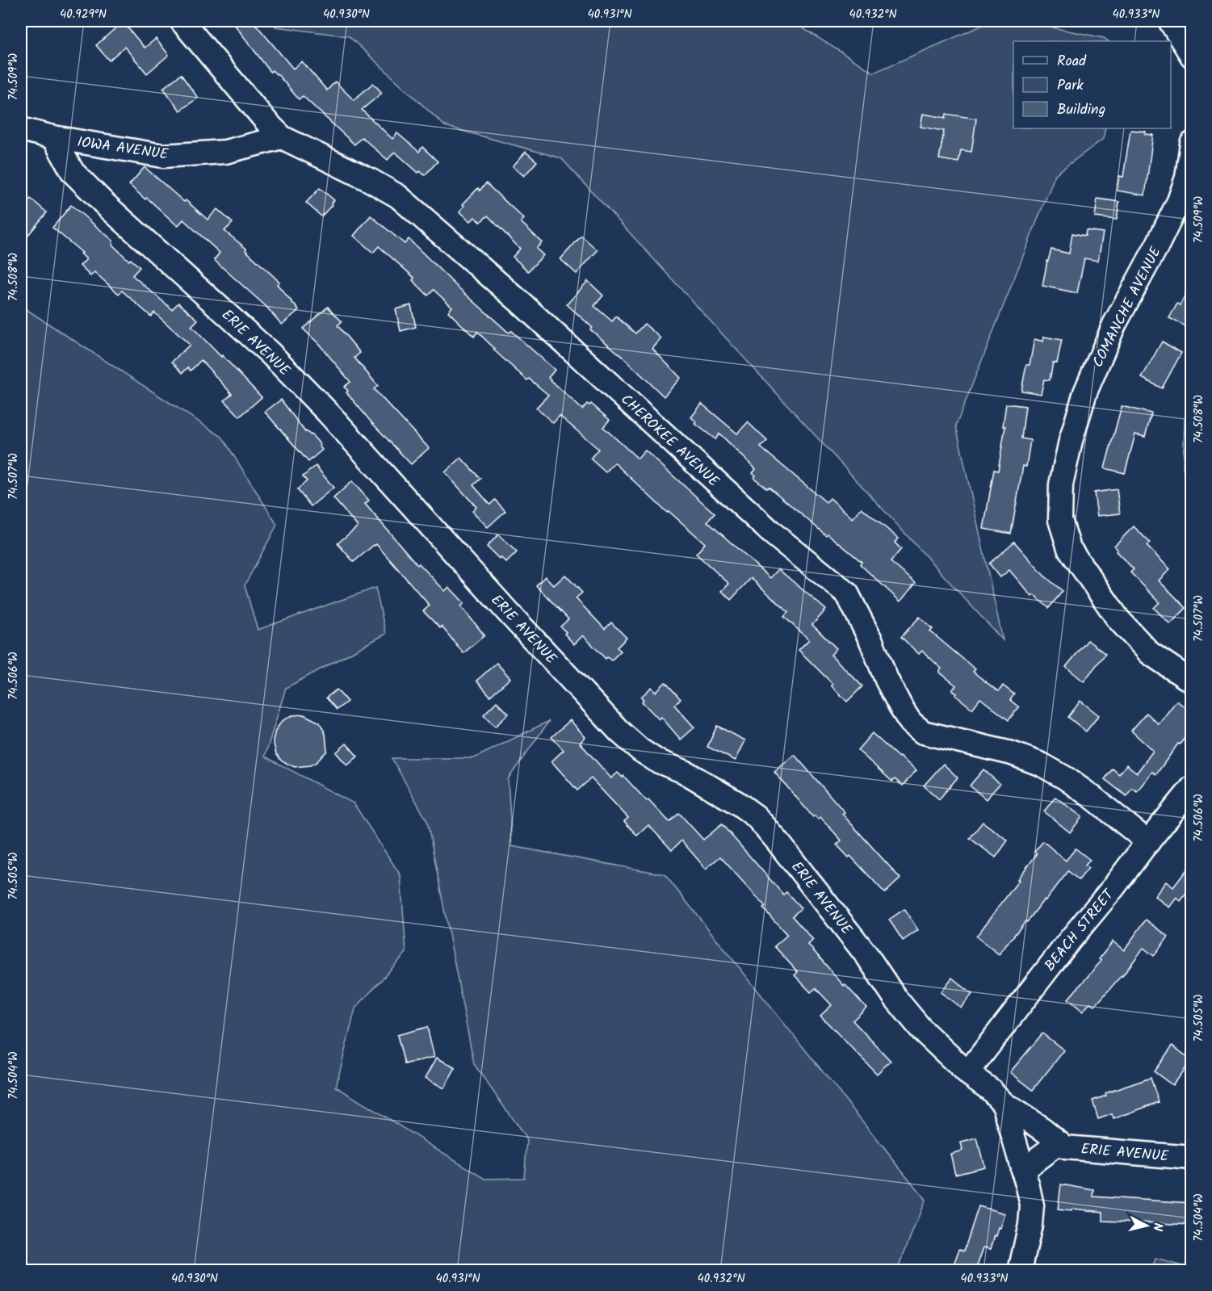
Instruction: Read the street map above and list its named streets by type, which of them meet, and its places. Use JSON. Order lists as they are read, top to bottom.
{
  "streets": {
    "street": [
      "IOWA AVENUE",
      "COMANCHE AVENUE",
      "ERIE AVENUE",
      "CHEROKEE AVENUE",
      "BEACH STREET"
    ]
  },
  "crossings": [
    ["IOWA AVENUE", "ERIE AVENUE"],
    ["IOWA AVENUE", "CHEROKEE AVENUE"],
    ["ERIE AVENUE", "BEACH STREET"],
    ["CHEROKEE AVENUE", "BEACH STREET"]
  ],
  "legend": ["Road", "Park", "Building"],
  "north": "right",
  "coordinates": [
    "40.929°N",
    "40.930°N",
    "40.931°N",
    "40.932°N",
    "40.933°N",
    "74.509°W",
    "74.508°W",
    "74.507°W",
    "74.506°W",
    "74.505°W",
    "74.504°W"
  ]
}
